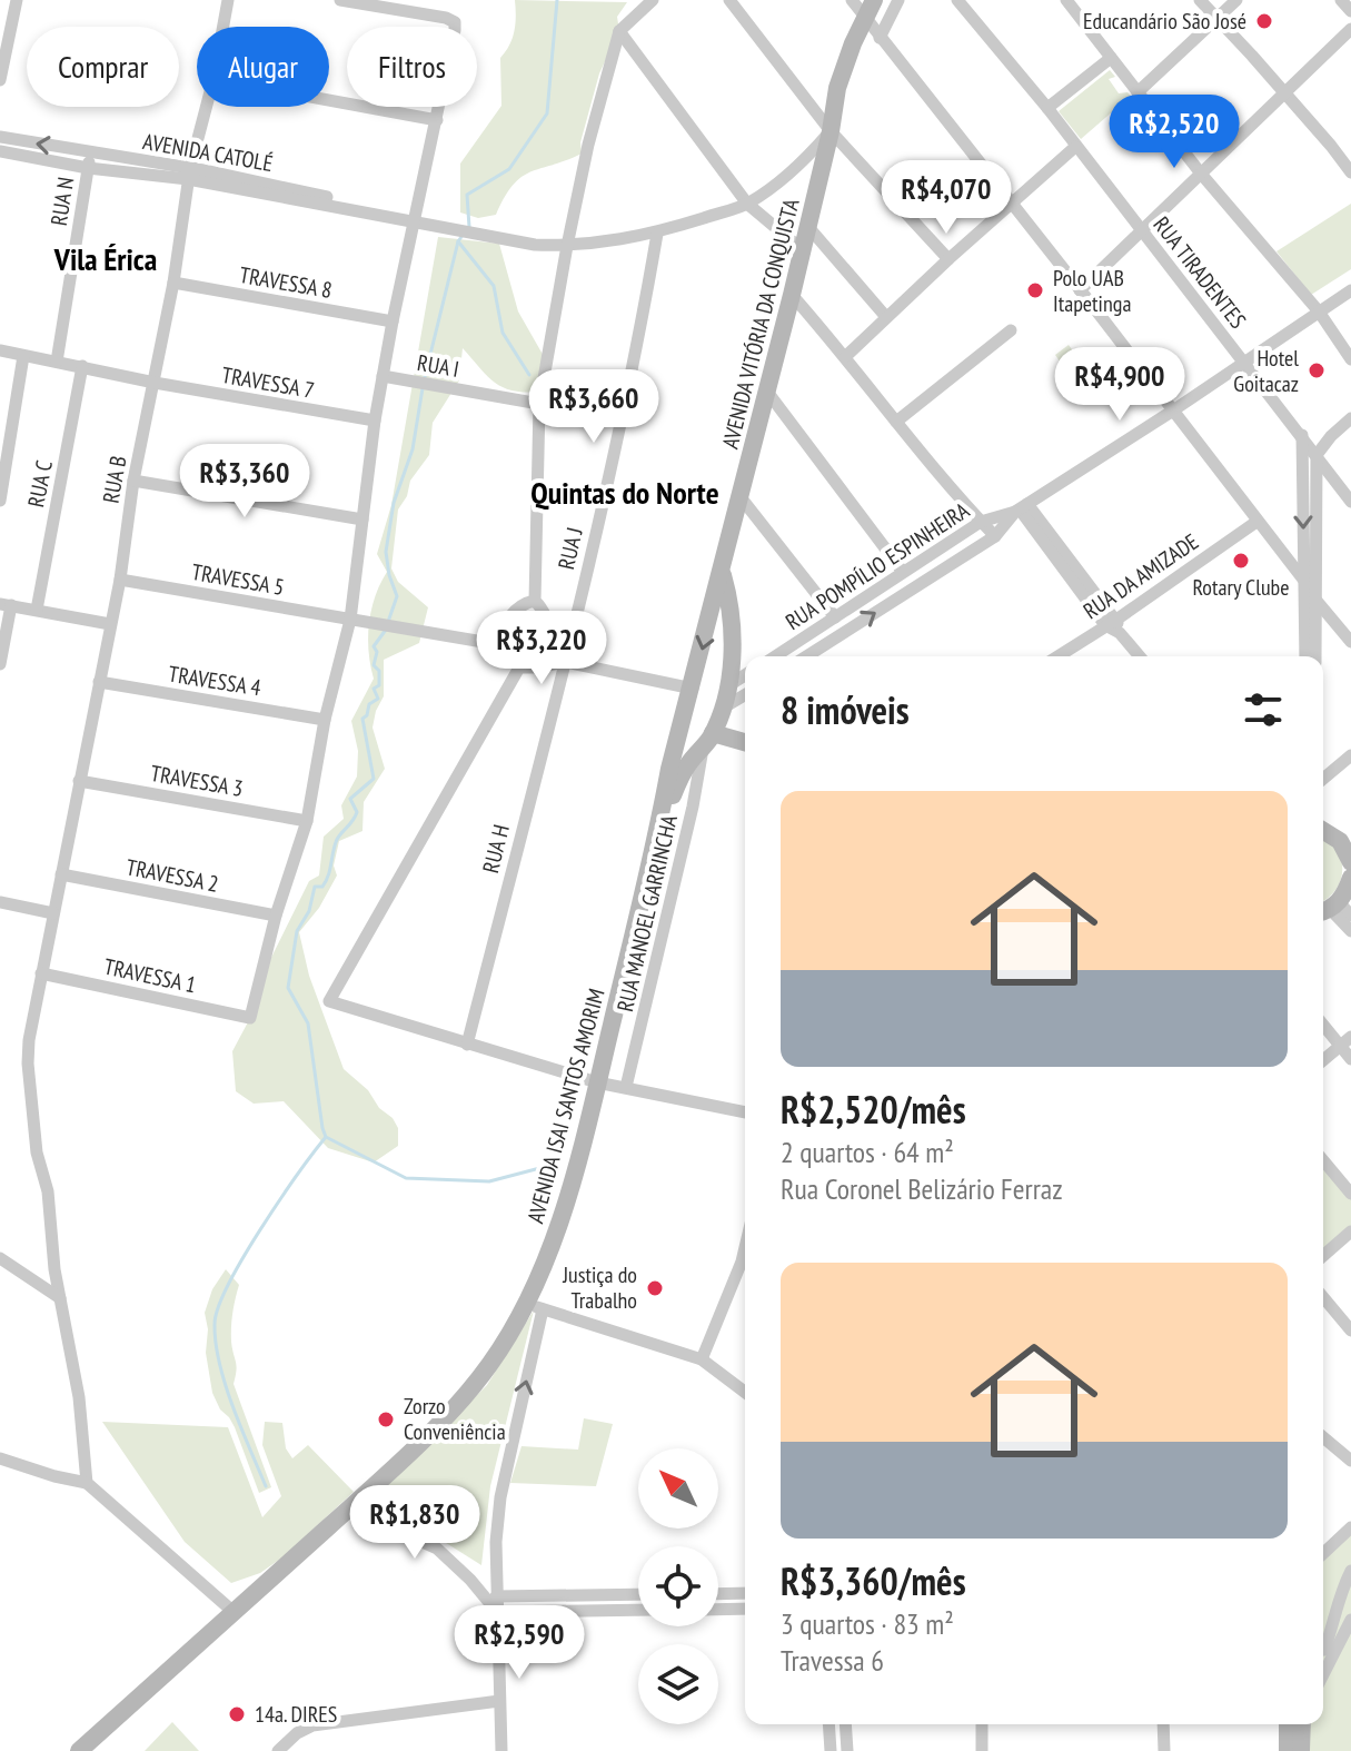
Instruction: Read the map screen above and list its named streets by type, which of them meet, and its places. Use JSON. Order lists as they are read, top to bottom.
{
  "streets": {
    "main road": ["AVENIDA VITÓRIA DA CONQUISTA", "AVENIDA ISAI SANTOS AMORIM"],
    "street": [
      "AVENIDA CATOLÉ",
      "RUA N",
      "RUA TIRADENTES",
      "TRAVESSA 8",
      "RUA I",
      "TRAVESSA 7",
      "RUA B",
      "RUA C",
      "RUA J",
      "RUA POMPÍLIO ESPINHEIRA",
      "RUA DA AMIZADE",
      "TRAVESSA 5",
      "TRAVESSA 4",
      "TRAVESSA 3",
      "RUA H",
      "TRAVESSA 2",
      "RUA MANOEL GARRINCHA",
      "TRAVESSA 1"
    ]
  },
  "crossings": [
    ["AVENIDA CATOLÉ", "RUA N"],
    ["AVENIDA CATOLÉ", "AVENIDA VITÓRIA DA CONQUISTA"],
    ["AVENIDA CATOLÉ", "RUA B"],
    ["AVENIDA CATOLÉ", "RUA J"],
    ["RUA N", "TRAVESSA 7"],
    ["RUA TIRADENTES", "RUA POMPÍLIO ESPINHEIRA"],
    ["TRAVESSA 8", "RUA B"],
    ["AVENIDA VITÓRIA DA CONQUISTA", "AVENIDA ISAI SANTOS AMORIM"],
    ["TRAVESSA 7", "RUA B"],
    ["TRAVESSA 7", "RUA C"],
    ["RUA B", "TRAVESSA 5"],
    ["RUA B", "TRAVESSA 4"],
    ["RUA B", "TRAVESSA 3"],
    ["RUA B", "TRAVESSA 2"],
    ["RUA B", "TRAVESSA 1"],
    ["RUA J", "RUA H"],
    ["TRAVESSA 2", "TRAVESSA 1"]
  ],
  "districts": ["Vila Érica", "Quintas do Norte"],
  "places": [
    "Educandário São José",
    "Polo UAB Itapetinga",
    "Hotel Goitacaz",
    "Rotary Clube",
    "Justiça do Trabalho",
    "Zorzo Conveniência",
    "14a. DIRES"
  ],
  "north": "top left",
  "page": {
    "chip": ["Comprar", "Alugar", "Filtros"],
    "price": [
      "R$2,520",
      "R$4,070",
      "R$4,900",
      "R$3,660",
      "R$3,360",
      "R$3,220",
      "R$1,830",
      "R$2,590"
    ],
    "heading": "8 imóveis",
    "list": [
      {
        "name": "R$2,520/mês",
        "note": "2 quartos · 64 m² · Rua Coronel Belizário Ferraz"
      },
      {
        "name": "R$3,360/mês",
        "note": "3 quartos · 83 m² · Travessa 6"
      }
    ]
  }
}
